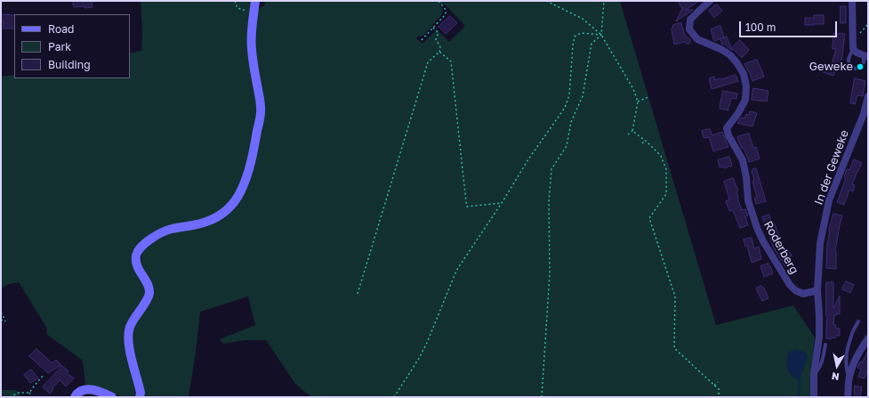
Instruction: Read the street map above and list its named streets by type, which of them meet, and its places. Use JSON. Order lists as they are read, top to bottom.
{
  "streets": {
    "street": ["In der Geweke", "Roderberg"]
  },
  "crossings": [
    ["In der Geweke", "Roderberg"]
  ],
  "places": ["Geweke"],
  "legend": ["Road", "Park", "Building"],
  "scale_bar": "100 m",
  "north": "bottom"
}
